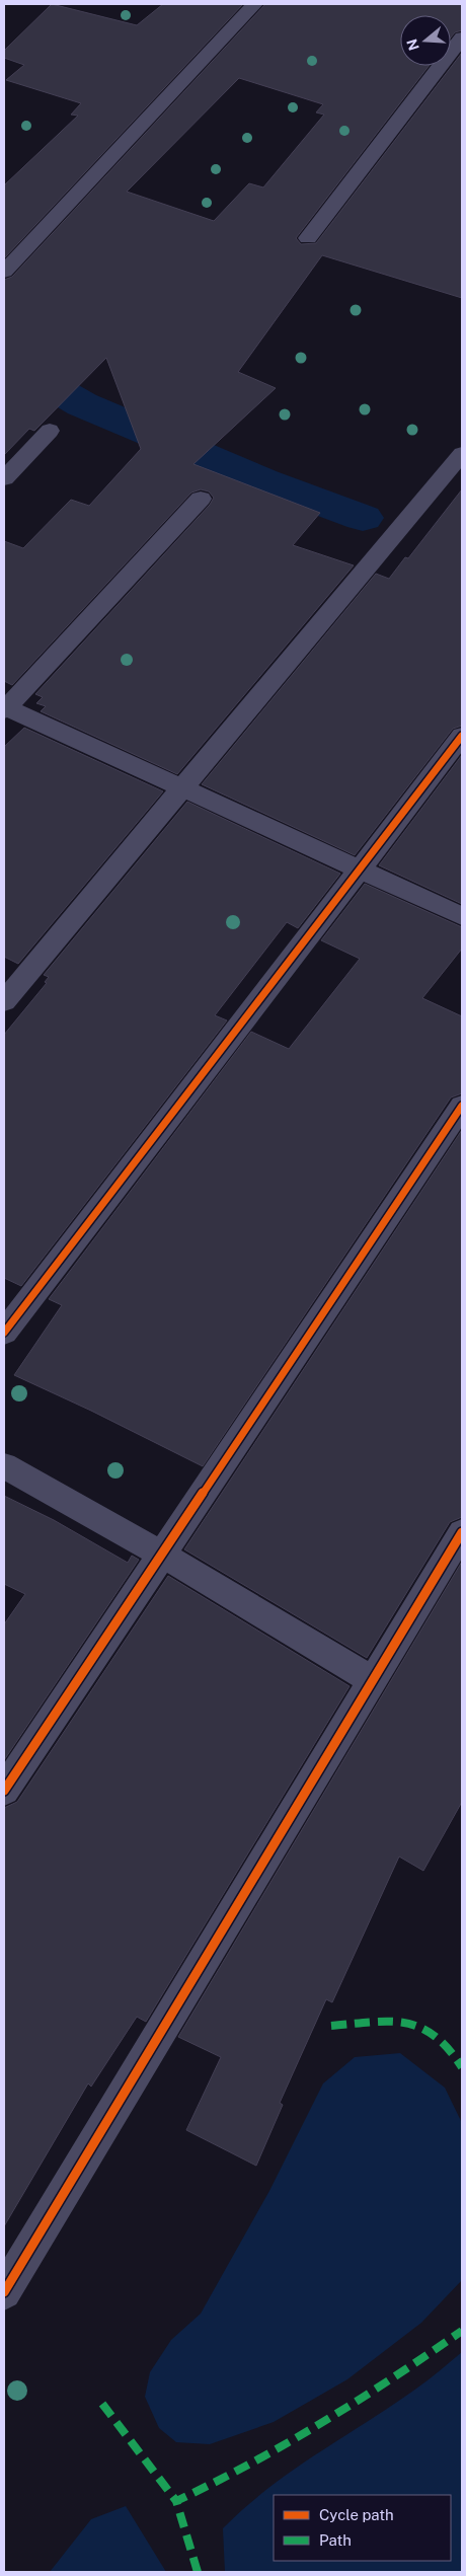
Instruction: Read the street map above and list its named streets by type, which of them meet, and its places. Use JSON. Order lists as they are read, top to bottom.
{
  "legend": ["Cycle path", "Path"],
  "north": "left"
}
